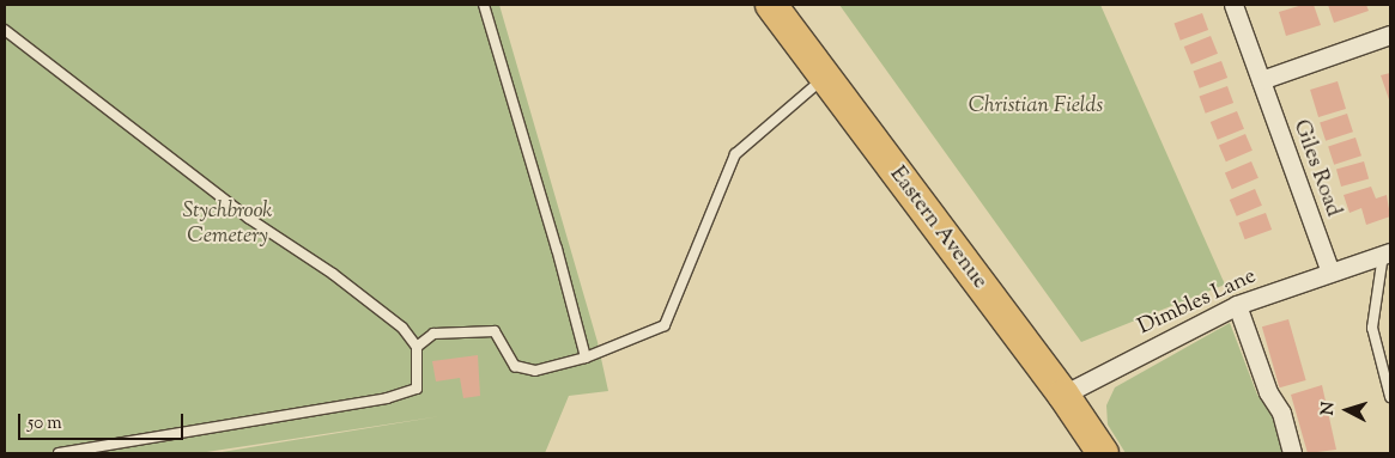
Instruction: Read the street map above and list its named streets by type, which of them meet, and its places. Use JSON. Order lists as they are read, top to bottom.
{
  "streets": {
    "highway": ["Eastern Avenue"],
    "street": ["Giles Road", "Dimbles Lane"]
  },
  "crossings": [
    ["Giles Road", "Dimbles Lane"],
    ["Eastern Avenue", "Dimbles Lane"]
  ],
  "parks": ["Christian Fields", "Stychbrook Cemetery"],
  "scale_bar": "50 m",
  "north": "left"
}
